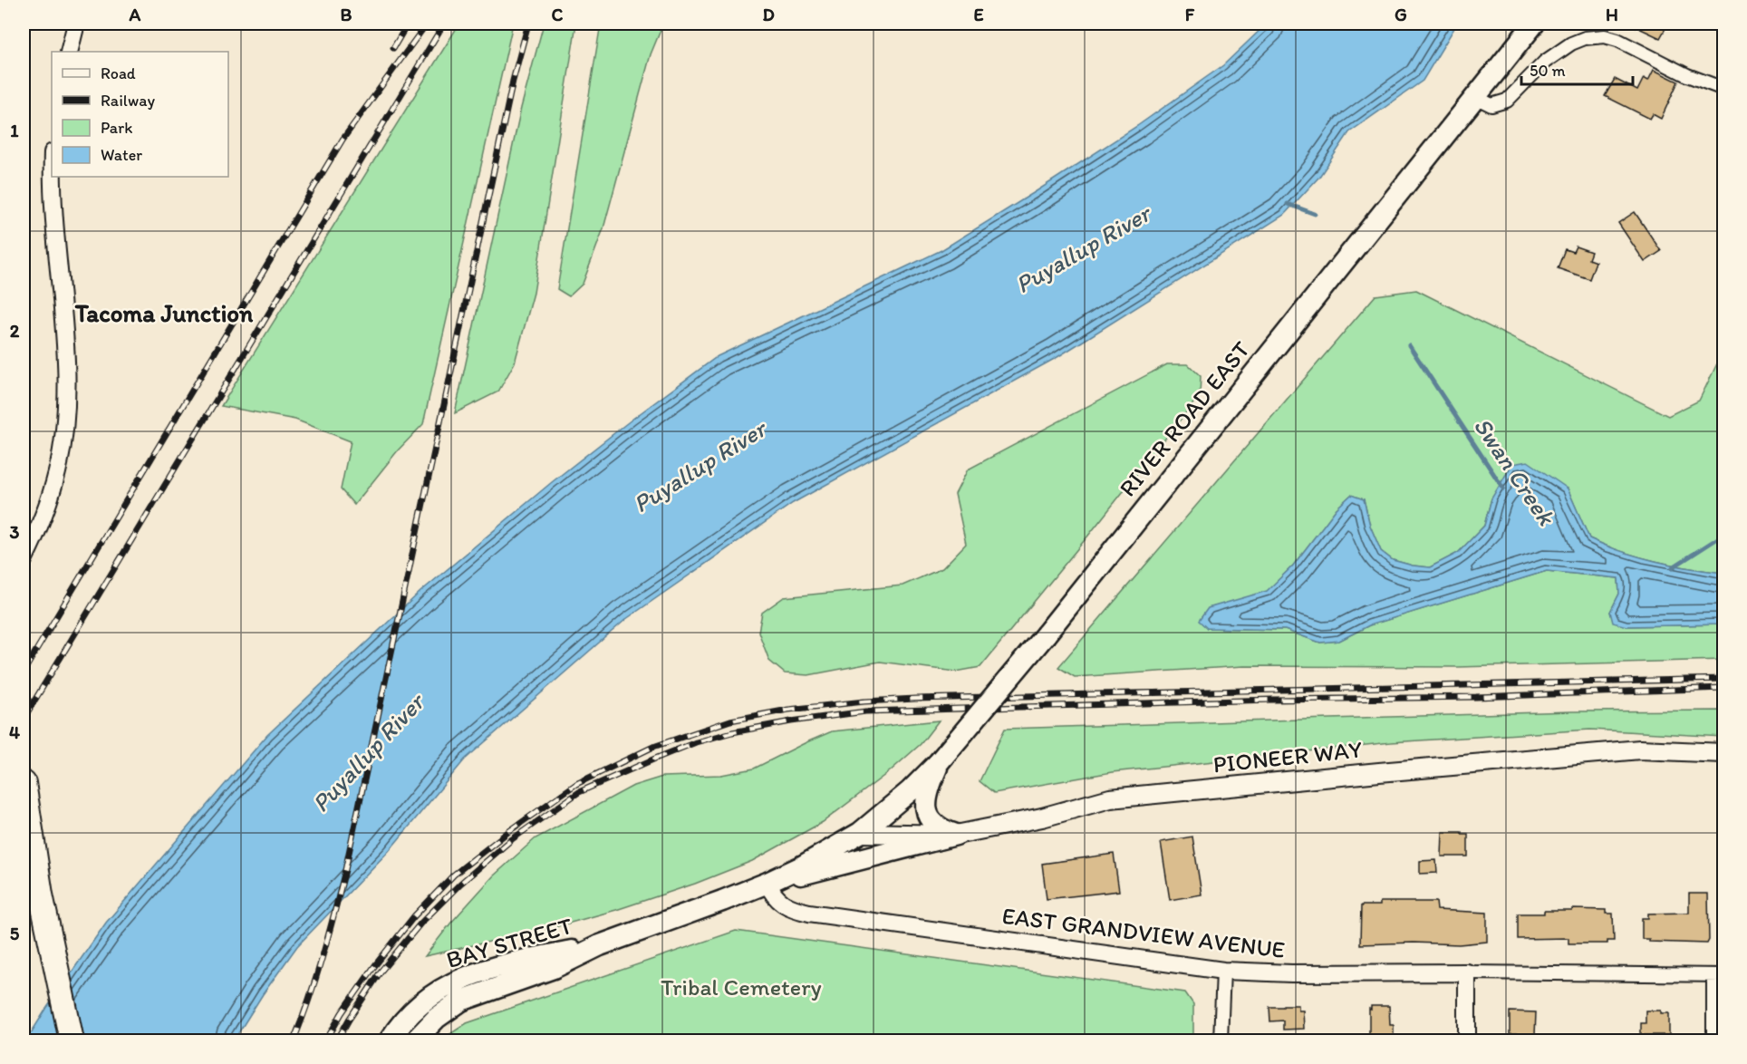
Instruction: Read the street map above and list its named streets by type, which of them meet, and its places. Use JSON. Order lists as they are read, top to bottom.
{
  "streets": {
    "main road": ["RIVER ROAD EAST", "PIONEER WAY", "BAY STREET"],
    "street": ["EAST GRANDVIEW AVENUE"]
  },
  "crossings": [
    ["RIVER ROAD EAST", "PIONEER WAY"],
    ["RIVER ROAD EAST", "EAST GRANDVIEW AVENUE"],
    ["RIVER ROAD EAST", "BAY STREET"],
    ["EAST GRANDVIEW AVENUE", "BAY STREET"]
  ],
  "districts": ["Tacoma Junction"],
  "water": ["Puyallup River", "Swan Creek"],
  "parks": ["Tribal Cemetery"],
  "legend": [
    "Road",
    "Railway",
    "Park",
    "Water"
  ],
  "scale_bar": "50 m",
  "grid": {
    "columns": [
      "A",
      "B",
      "C",
      "D",
      "E",
      "F",
      "G",
      "H"
    ],
    "rows": [
      "1",
      "2",
      "3",
      "4",
      "5"
    ]
  }
}
